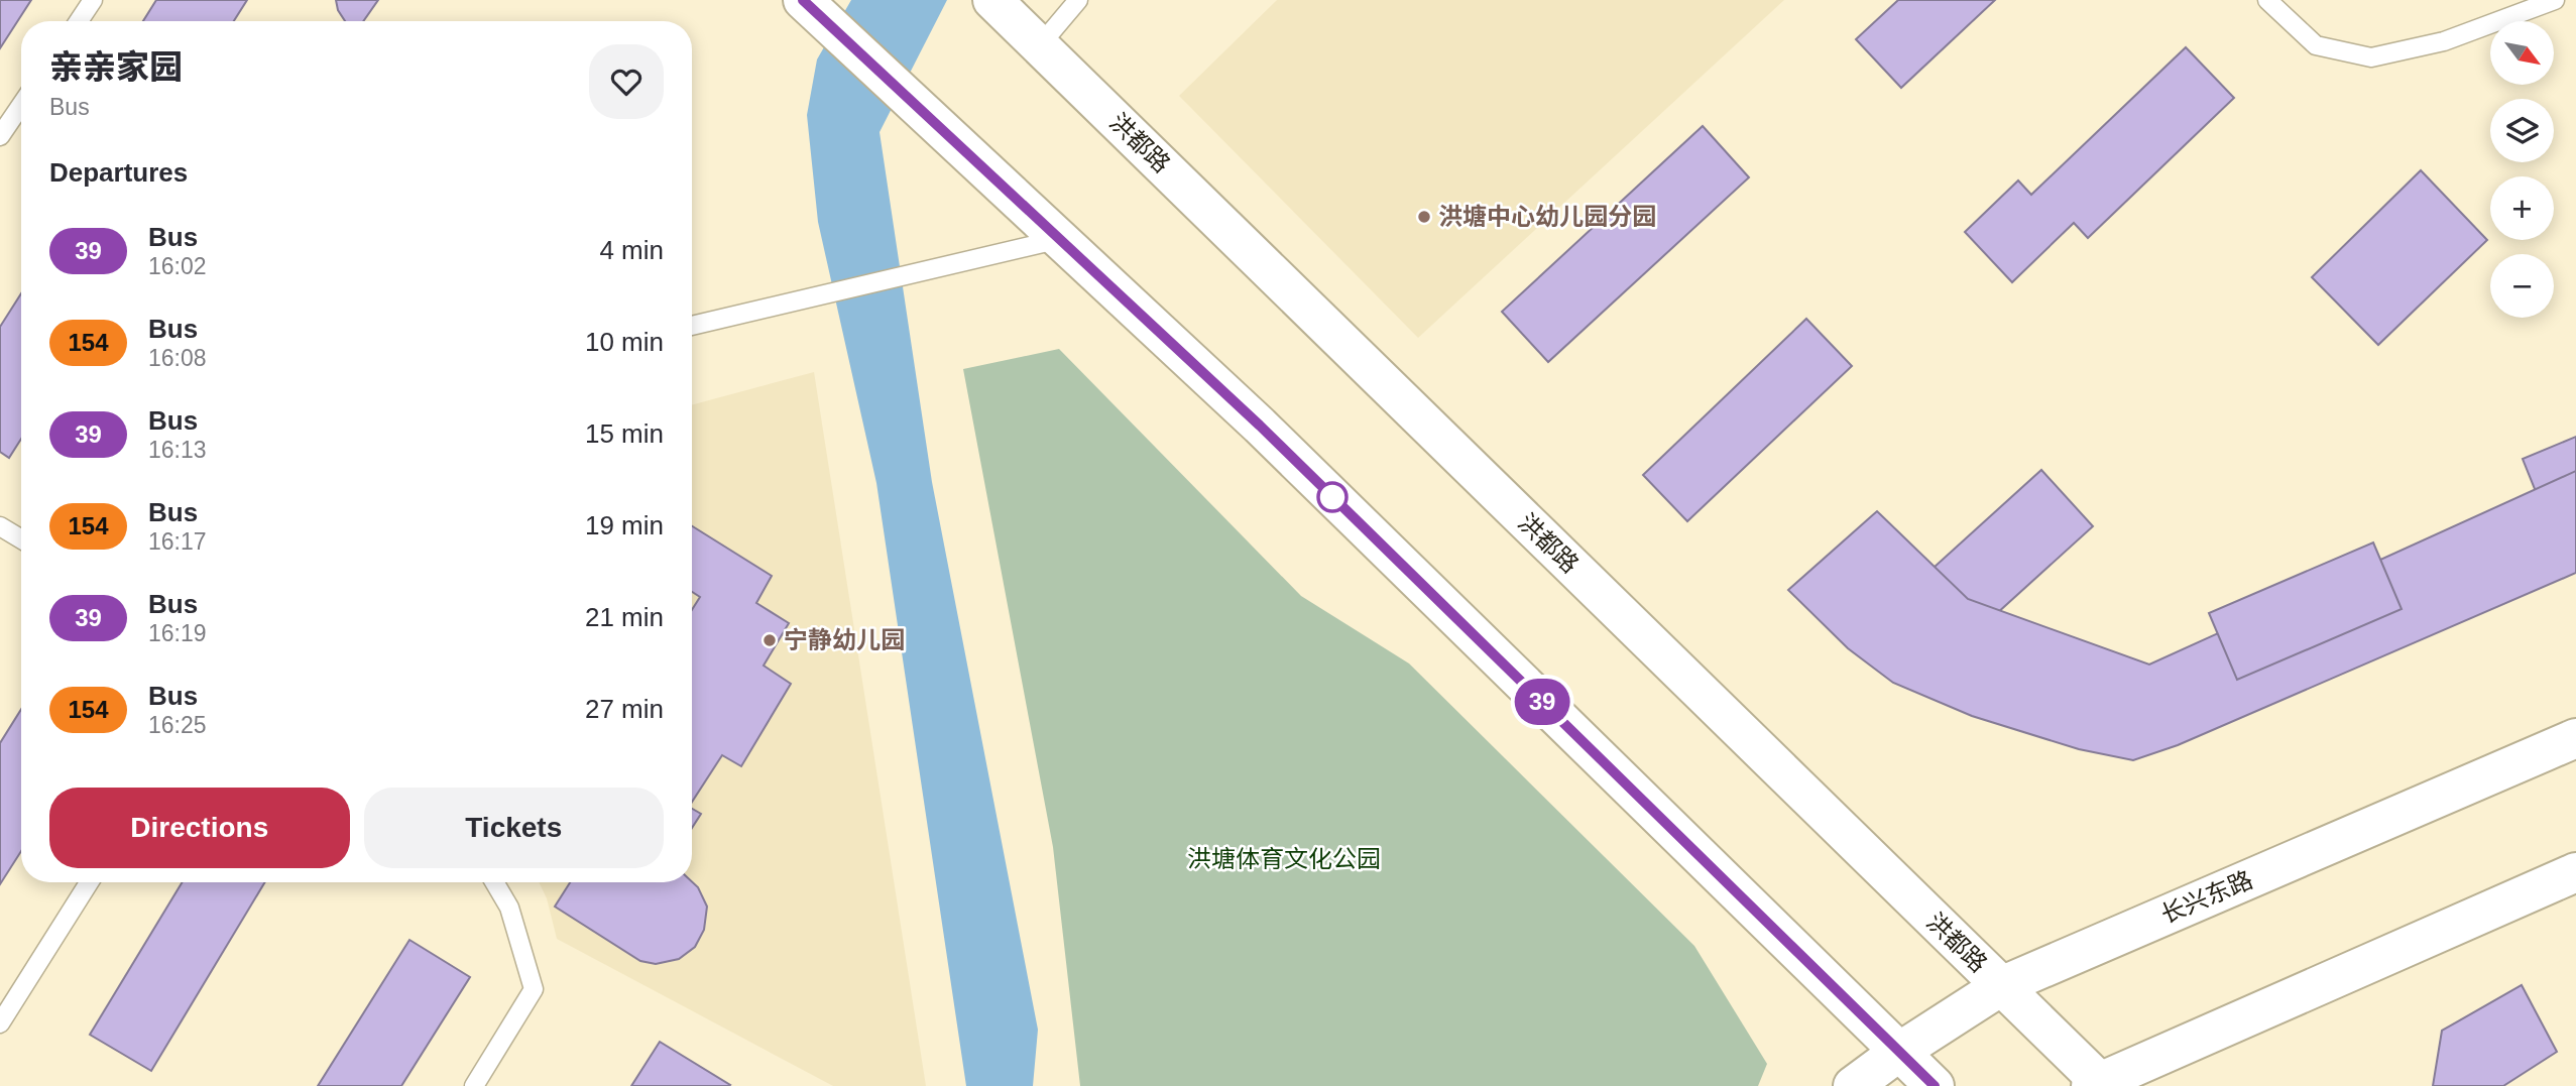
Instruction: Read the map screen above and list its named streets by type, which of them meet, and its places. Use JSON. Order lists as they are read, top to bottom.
{
  "streets": {
    "main road": ["洪都路", "长兴东路"]
  },
  "crossings": [
    ["洪都路", "长兴东路"]
  ],
  "parks": ["洪塘体育文化公园"],
  "places": ["洪塘中心幼儿园分园", "宁静幼儿园"],
  "lines": ["bus line 39"],
  "north": "bottom right",
  "page": {
    "on_map": "39",
    "map_buttons": ["+", "−"],
    "heading": [
      ["亲亲家园", "Bus"],
      "Departures"
    ],
    "list": [
      {
        "mark": "39",
        "name": "Bus",
        "note": "16:02",
        "value": "4 min"
      },
      {
        "mark": "154",
        "name": "Bus",
        "note": "16:08",
        "value": "10 min"
      },
      {
        "mark": "39",
        "name": "Bus",
        "note": "16:13",
        "value": "15 min"
      },
      {
        "mark": "154",
        "name": "Bus",
        "note": "16:17",
        "value": "19 min"
      },
      {
        "mark": "39",
        "name": "Bus",
        "note": "16:19",
        "value": "21 min"
      },
      {
        "mark": "154",
        "name": "Bus",
        "note": "16:25",
        "value": "27 min"
      }
    ],
    "buttons": ["Directions", "Tickets"]
  }
}
